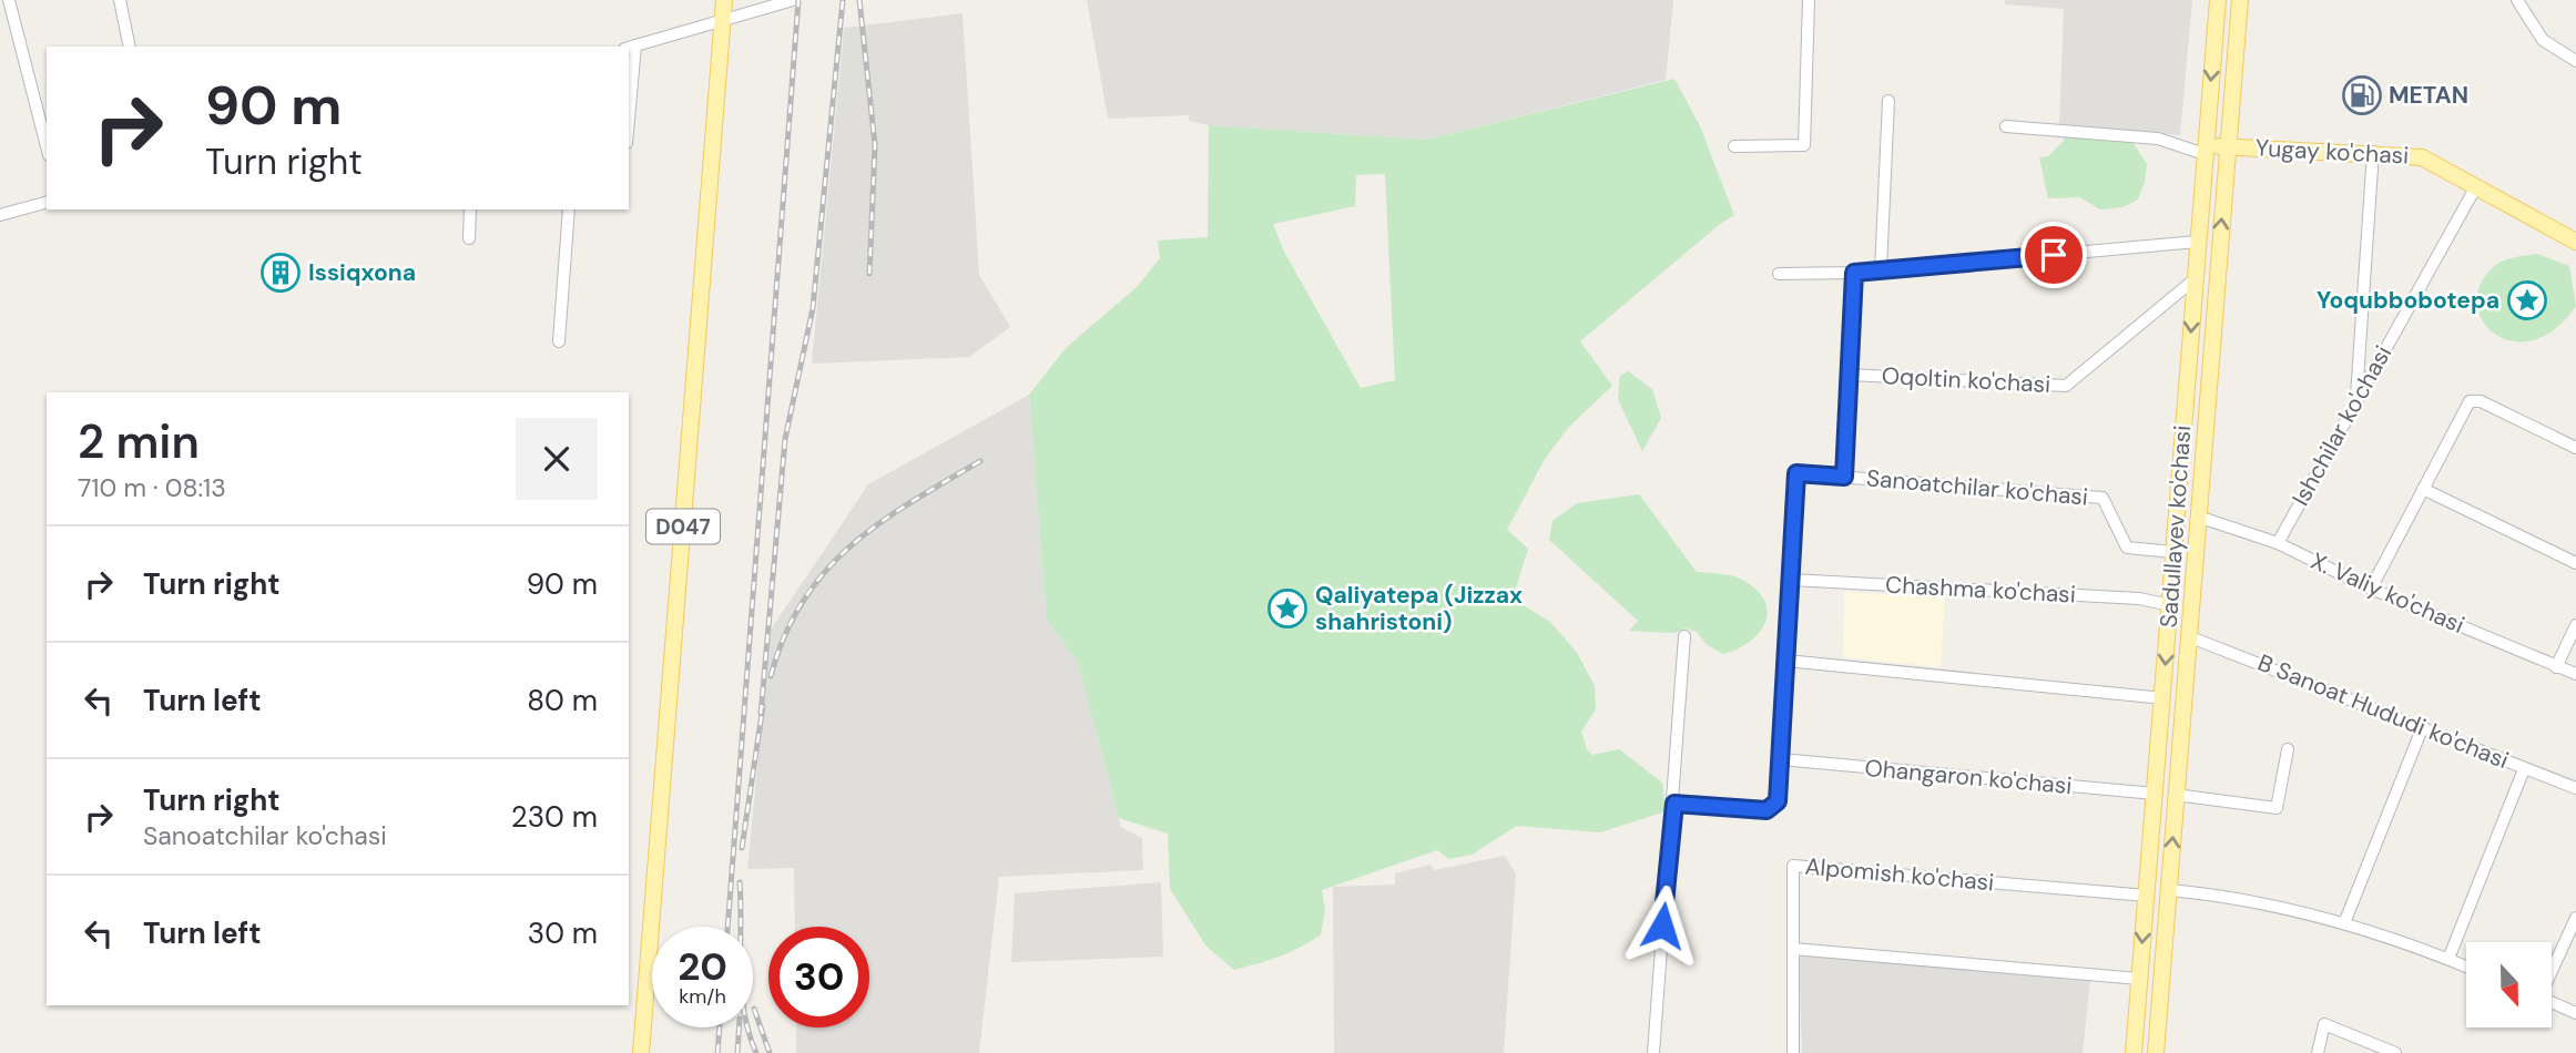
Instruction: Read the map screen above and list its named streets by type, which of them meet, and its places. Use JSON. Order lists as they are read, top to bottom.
{
  "streets": {
    "main road": ["Yugay ko'chasi", "D047", "Sadullayev ko'chasi"],
    "street": [
      "Oqoltin ko'chasi",
      "Ishchilar ko'chasi",
      "Sanoatchilar ko'chasi",
      "Chashma ko'chasi",
      "X. Valiy ko'chasi",
      "B Sanoat Hududi ko'chasi",
      "Ohangaron ko'chasi",
      "Alpomish ko'chasi"
    ]
  },
  "crossings": [
    ["Yugay ko'chasi", "Ishchilar ko'chasi"],
    ["Yugay ko'chasi", "Sadullayev ko'chasi"],
    ["Oqoltin ko'chasi", "Sadullayev ko'chasi"],
    ["Ishchilar ko'chasi", "X. Valiy ko'chasi"],
    ["Sanoatchilar ko'chasi", "Sadullayev ko'chasi"],
    ["Sanoatchilar ko'chasi", "Chashma ko'chasi"],
    ["Sadullayev ko'chasi", "Chashma ko'chasi"],
    ["Sadullayev ko'chasi", "X. Valiy ko'chasi"],
    ["Sadullayev ko'chasi", "B Sanoat Hududi ko'chasi"],
    ["Sadullayev ko'chasi", "Ohangaron ko'chasi"],
    ["Sadullayev ko'chasi", "Alpomish ko'chasi"]
  ],
  "places": {
    "fuel station": ["METAN"],
    "building": ["Issiqxona"],
    "place": ["Yoqubbobotepa", "Qaliyatepa (Jizzax shahristoni)"]
  },
  "north": "bottom",
  "page": {
    "turn": ["90 m", "Turn right"],
    "heading": ["2 min", "710 m · 08:13"],
    "list": [
      {
        "name": "Turn right",
        "value": "90 m"
      },
      {
        "name": "Turn left",
        "value": "80 m"
      },
      {
        "name": "Turn right",
        "note": "Sanoatchilar ko'chasi",
        "value": "230 m"
      },
      {
        "name": "Turn left",
        "value": "30 m"
      }
    ],
    "speed": "20 km/h",
    "limit": "30"
  }
}
